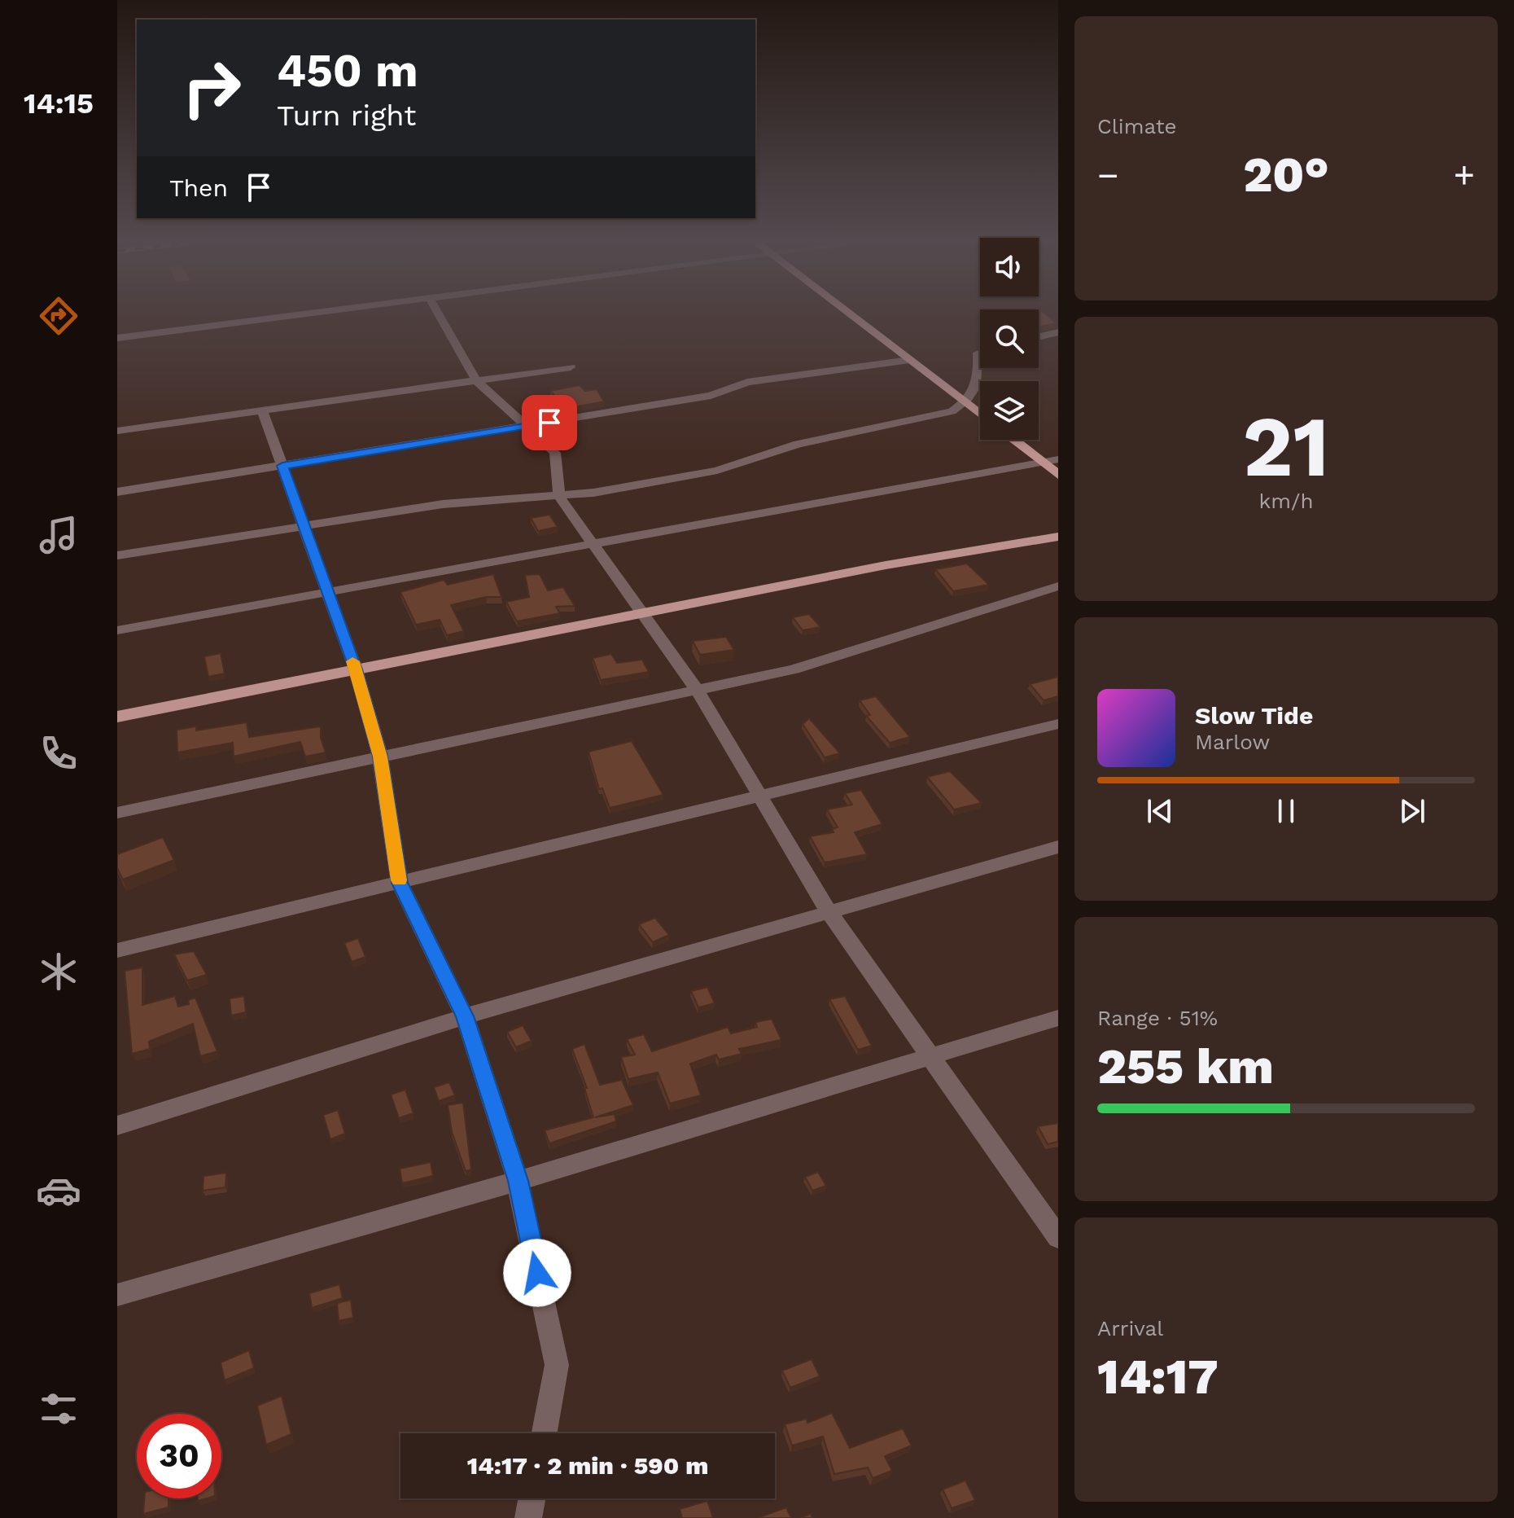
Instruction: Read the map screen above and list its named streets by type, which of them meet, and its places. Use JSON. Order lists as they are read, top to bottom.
{
  "page": {
    "tabs": "14:15",
    "tile": [
      "Climate",
      ["21", "km/h"],
      ["Range · 51%", "255 km"],
      ["Arrival", "14:17"]
    ],
    "turn": ["450 m", "Turn right"],
    "heat": ["−", "20°", "+"],
    "then": "Then",
    "song": ["Slow Tide", "Marlow"],
    "limit": "30",
    "trip": "14:17 · 2 min · 590 m"
  }
}
